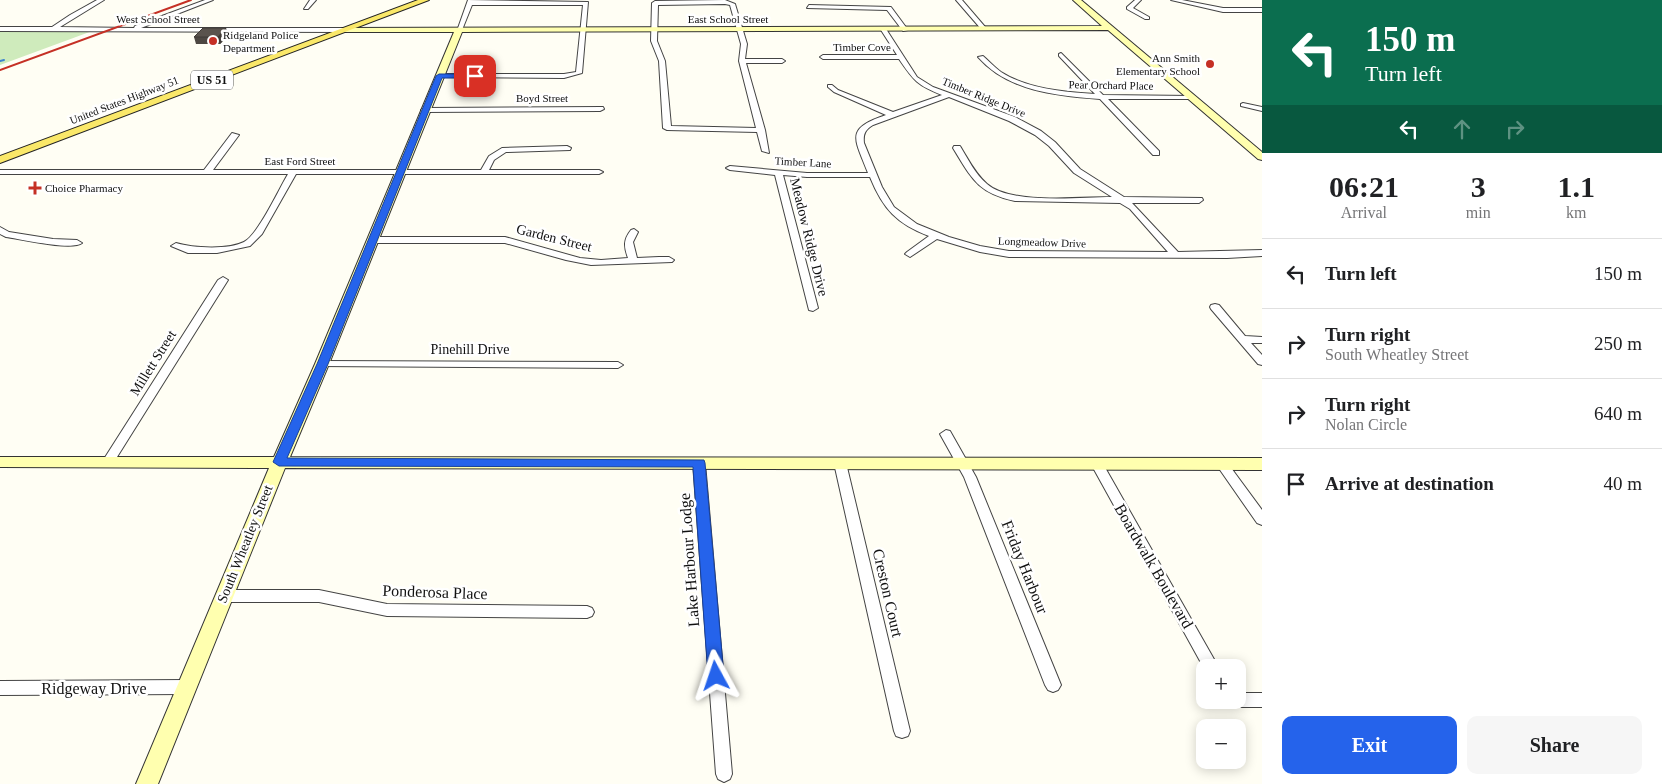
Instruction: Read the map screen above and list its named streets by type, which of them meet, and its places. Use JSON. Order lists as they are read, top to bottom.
{
  "streets": {
    "main road": ["US 51", "United States Highway 51"],
    "street": [
      "West School Street",
      "East School Street",
      "Timber Cove",
      "Pear Orchard Place",
      "Timber Ridge Drive",
      "Boyd Street",
      "East Ford Street",
      "Timber Lane",
      "Meadow Ridge Drive",
      "Garden Street",
      "Longmeadow Drive",
      "Pinehill Drive",
      "Millett Street",
      "South Wheatley Street",
      "Lake Harbour Lodge",
      "Boardwalk Boulevard",
      "Friday Harbour",
      "Ponderosa Place",
      "Creston Court",
      "Ridgeway Drive"
    ]
  },
  "crossings": [
    ["West School Street", "East School Street"],
    ["West School Street", "United States Highway 51"],
    ["East School Street", "Timber Ridge Drive"],
    ["East School Street", "United States Highway 51"],
    ["East School Street", "South Wheatley Street"],
    ["Timber Cove", "Timber Ridge Drive"],
    ["Timber Ridge Drive", "Longmeadow Drive"],
    ["Boyd Street", "South Wheatley Street"],
    ["East Ford Street", "South Wheatley Street"],
    ["Timber Lane", "Meadow Ridge Drive"],
    ["Timber Lane", "Longmeadow Drive"],
    ["Garden Street", "South Wheatley Street"],
    ["Pinehill Drive", "South Wheatley Street"],
    ["South Wheatley Street", "Ponderosa Place"],
    ["South Wheatley Street", "Ridgeway Drive"]
  ],
  "places": {
    "other": ["Ridgeland Police Department", "Ann Smith Elementary School"],
    "health": ["Choice Pharmacy"]
  },
  "page": {
    "turn": ["150 m", "Turn left"],
    "eta": [
      "06:21",
      "Arrival",
      "3",
      "min",
      "1.1",
      "km"
    ],
    "list": [
      {
        "name": "Turn left",
        "value": "150 m"
      },
      {
        "name": "Turn right",
        "note": "South Wheatley Street",
        "value": "250 m"
      },
      {
        "name": "Turn right",
        "note": "Nolan Circle",
        "value": "640 m"
      },
      {
        "name": "Arrive at destination",
        "value": "40 m"
      }
    ],
    "map_buttons": ["+", "−"],
    "buttons": ["Exit", "Share"]
  }
}
